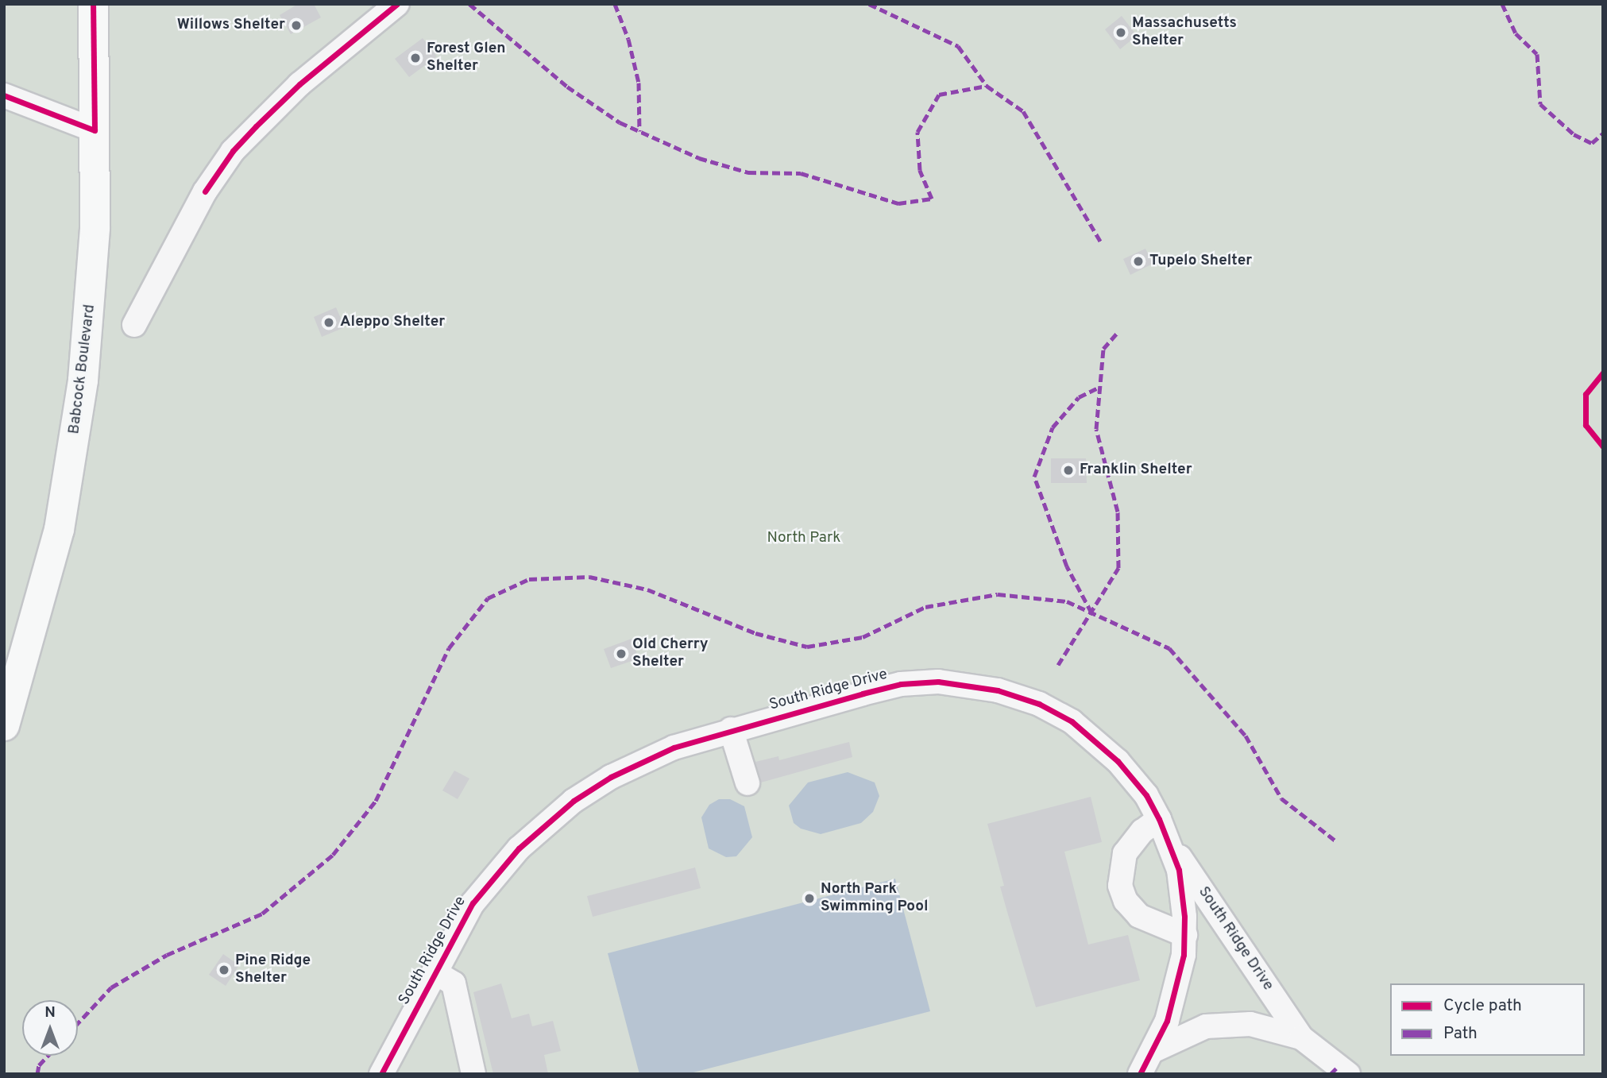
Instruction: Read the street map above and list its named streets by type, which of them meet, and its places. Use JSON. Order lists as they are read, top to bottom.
{
  "streets": {
    "main road": ["Babcock Boulevard"],
    "street": ["South Ridge Drive"]
  },
  "parks": ["North Park"],
  "places": [
    "Willows Shelter",
    "Massachusetts Shelter",
    "Forest Glen Shelter",
    "Tupelo Shelter",
    "Aleppo Shelter",
    "Franklin Shelter",
    "Old Cherry Shelter",
    "North Park Swimming Pool",
    "Pine Ridge Shelter"
  ],
  "legend": ["Cycle path", "Path"],
  "north": "top"
}
